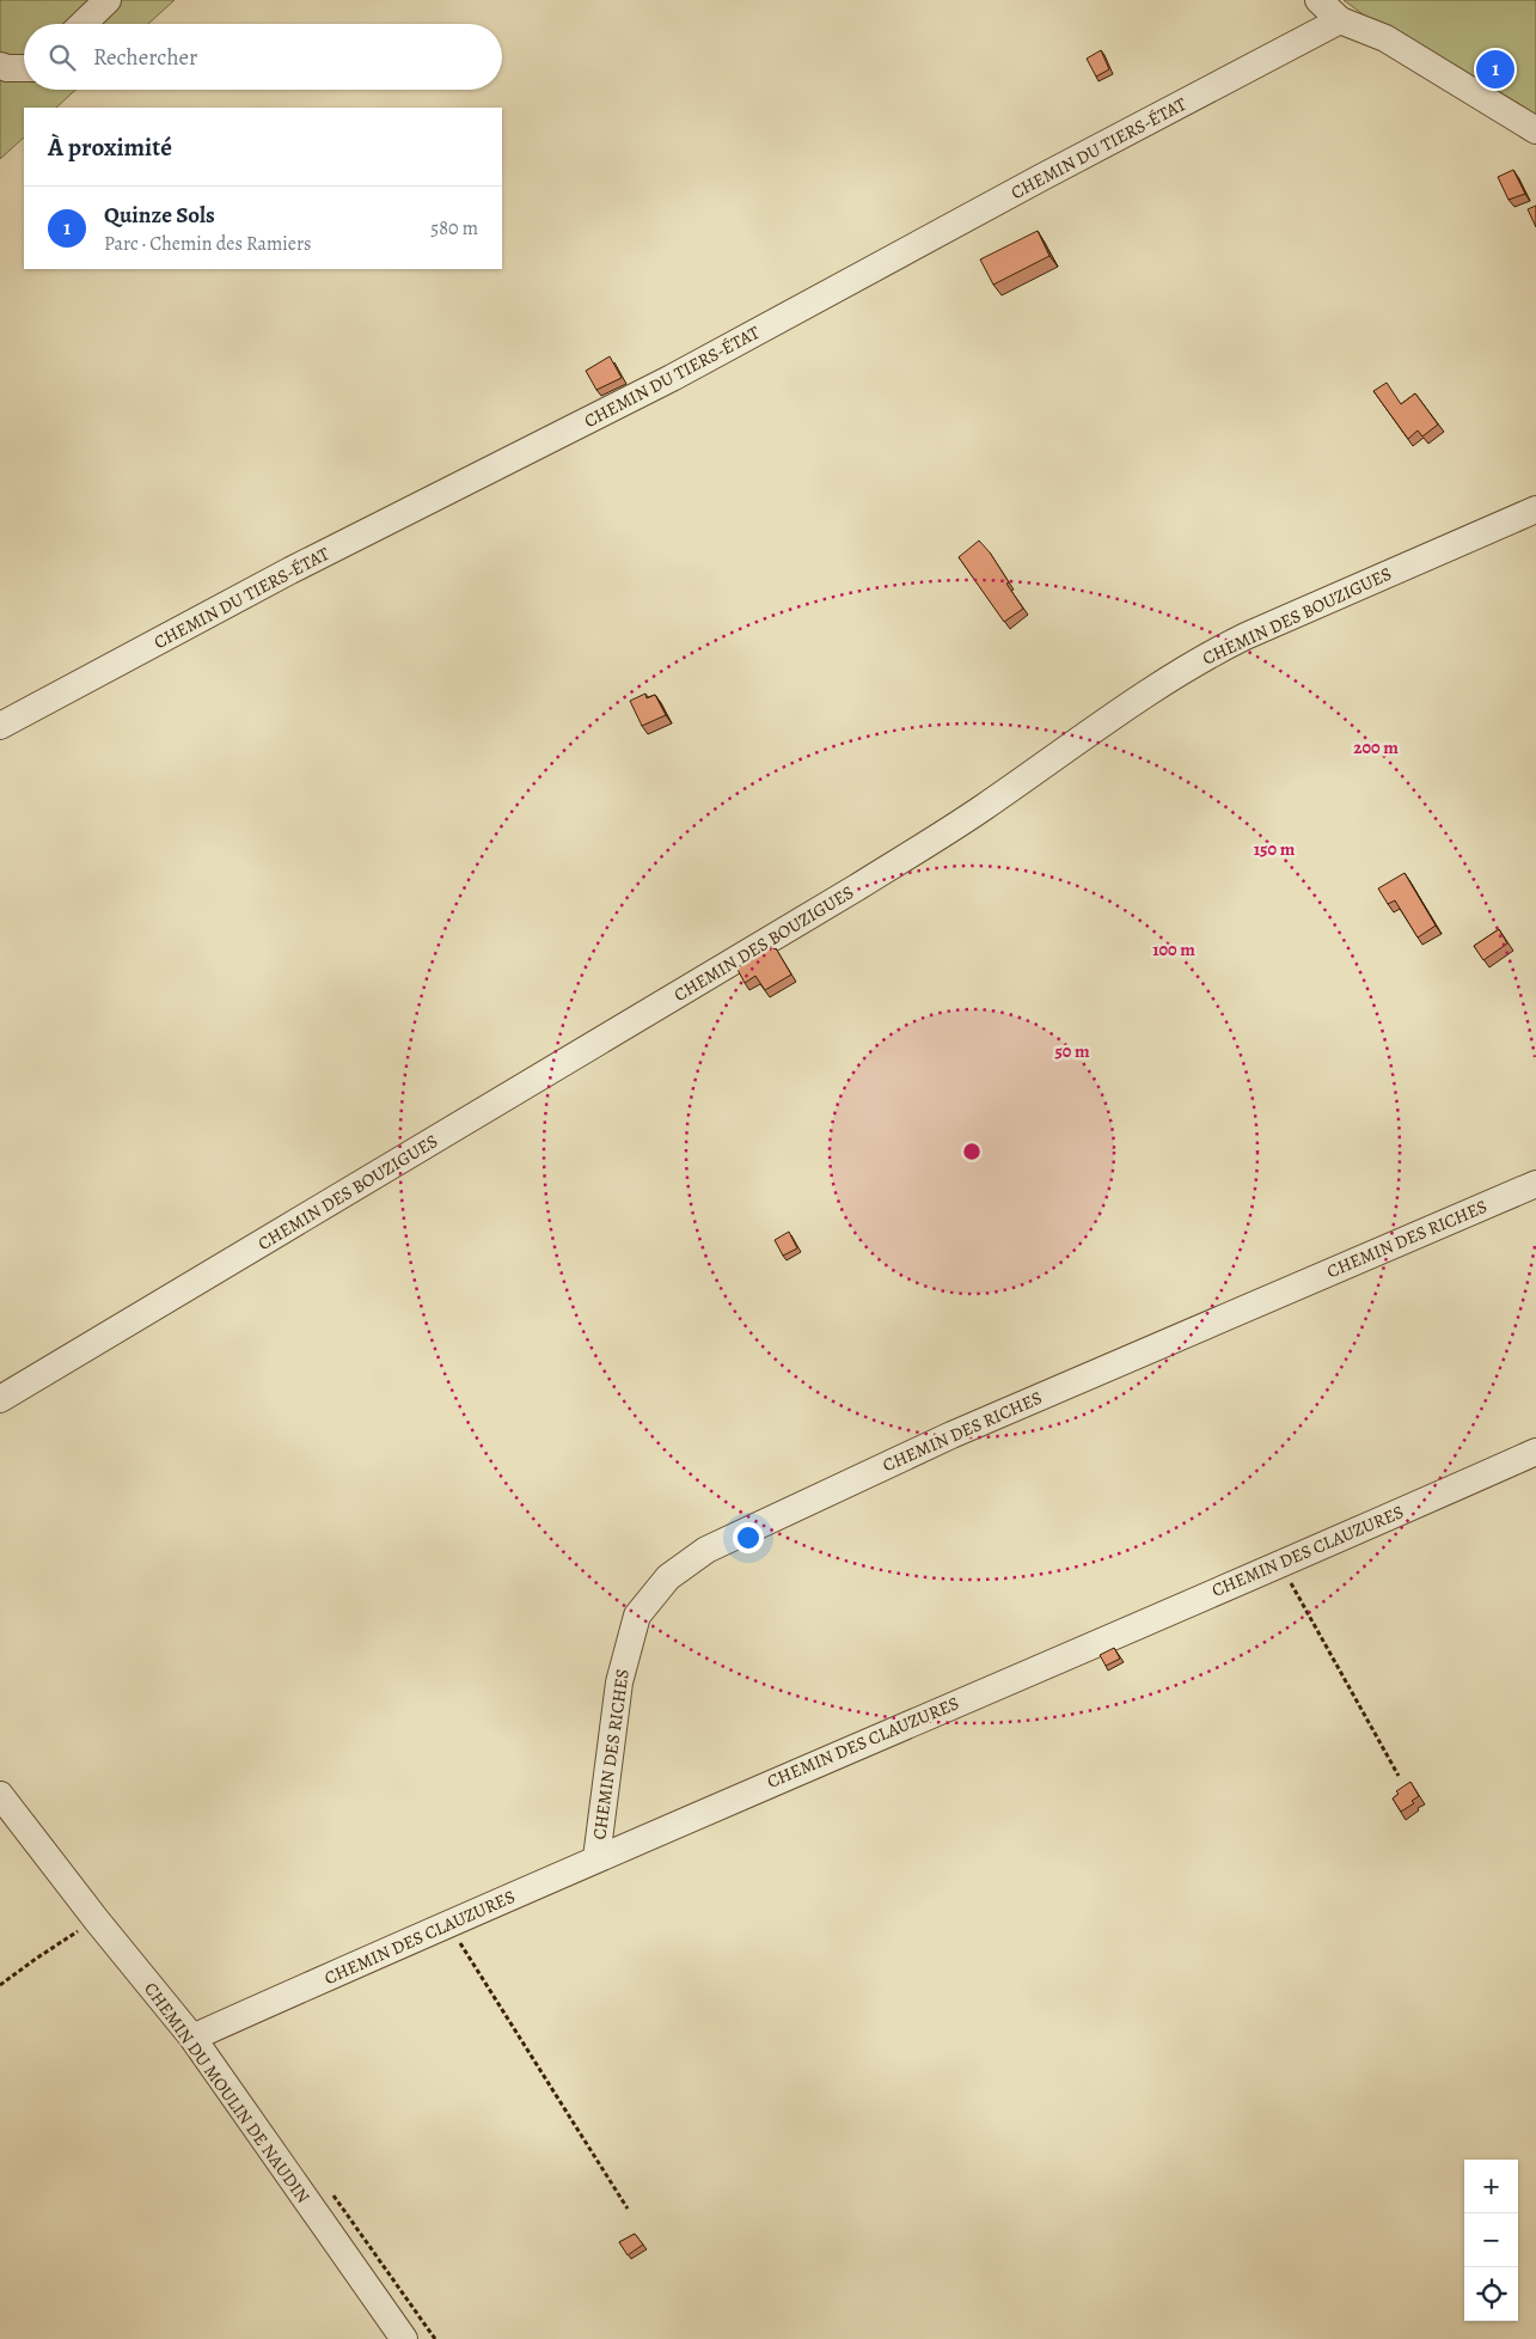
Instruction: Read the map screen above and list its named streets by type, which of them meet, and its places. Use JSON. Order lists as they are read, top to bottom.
{
  "streets": {
    "street": [
      "CHEMIN DU TIERS-ÉTAT",
      "CHEMIN DES BOUZIGUES",
      "CHEMIN DES RICHES",
      "CHEMIN DES CLAUZURES",
      "CHEMIN DU MOULIN DE NAUDIN"
    ]
  },
  "crossings": [
    ["CHEMIN DES RICHES", "CHEMIN DES CLAUZURES"],
    ["CHEMIN DES CLAUZURES", "CHEMIN DU MOULIN DE NAUDIN"]
  ],
  "page": {
    "search": "Rechercher",
    "pins": "1",
    "heading": "À proximité",
    "list": [
      {
        "mark": "1",
        "name": "Quinze Sols",
        "note": "Parc · Chemin des Ramiers",
        "value": "580 m"
      }
    ],
    "map_buttons": ["+", "−"]
  },
  "rings": [
    "200 m",
    "150 m",
    "100 m",
    "50 m"
  ]
}
